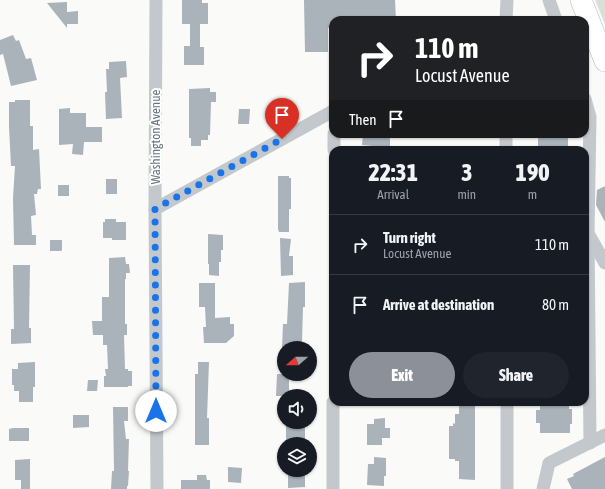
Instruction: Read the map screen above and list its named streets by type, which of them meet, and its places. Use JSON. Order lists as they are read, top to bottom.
{
  "streets": {
    "street": ["Washington Avenue"]
  },
  "north": "left",
  "page": {
    "turn": ["110 m", "Locust Avenue"],
    "then": "Then",
    "eta": [
      "22:31",
      "Arrival",
      "3",
      "min",
      "190",
      "m"
    ],
    "list": [
      {
        "name": "Turn right",
        "note": "Locust Avenue",
        "value": "110 m"
      },
      {
        "name": "Arrive at destination",
        "value": "80 m"
      }
    ],
    "buttons": ["Exit", "Share"]
  }
}
